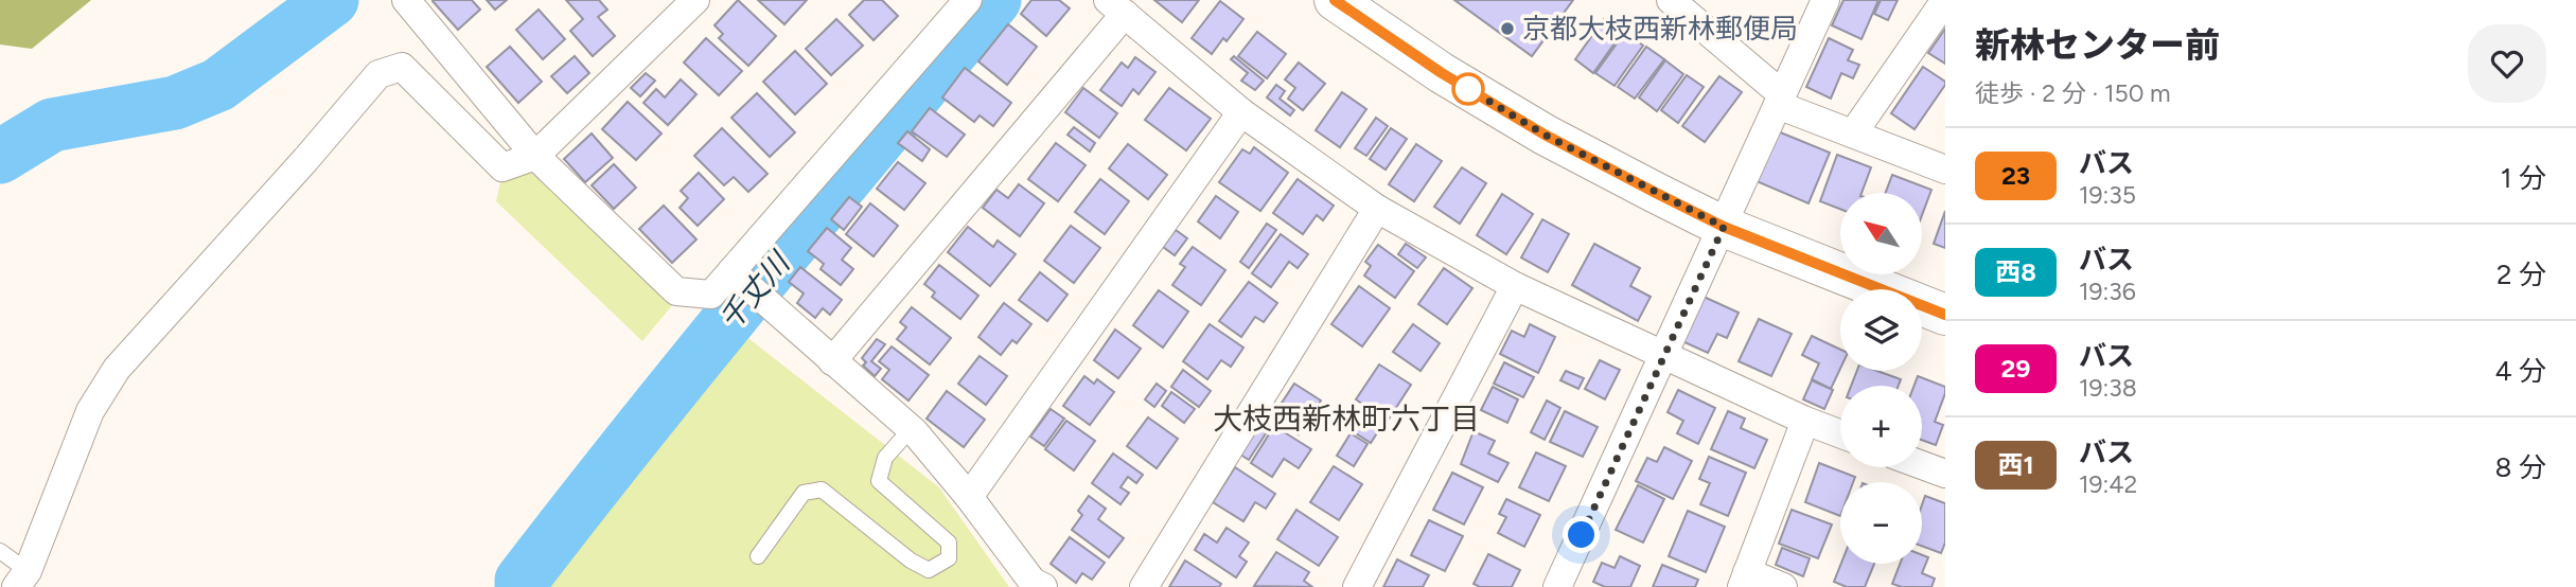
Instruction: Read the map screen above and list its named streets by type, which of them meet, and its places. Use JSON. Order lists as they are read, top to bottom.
{
  "districts": ["大枝西新林町六丁目"],
  "water": ["千丈川"],
  "places": ["京都大枝西新林郵便局"],
  "lines": ["bus line 23"],
  "north": "top left",
  "page": {
    "heading": ["新林センター前", "徒歩 · 2 分 · 150 m"],
    "list": [
      {
        "mark": "23",
        "name": "バス",
        "note": "19:35",
        "value": "1 分"
      },
      {
        "mark": "西8",
        "name": "バス",
        "note": "19:36",
        "value": "2 分"
      },
      {
        "mark": "29",
        "name": "バス",
        "note": "19:38",
        "value": "4 分"
      },
      {
        "mark": "西1",
        "name": "バス",
        "note": "19:42",
        "value": "8 分"
      }
    ],
    "map_buttons": ["+", "−"]
  }
}
